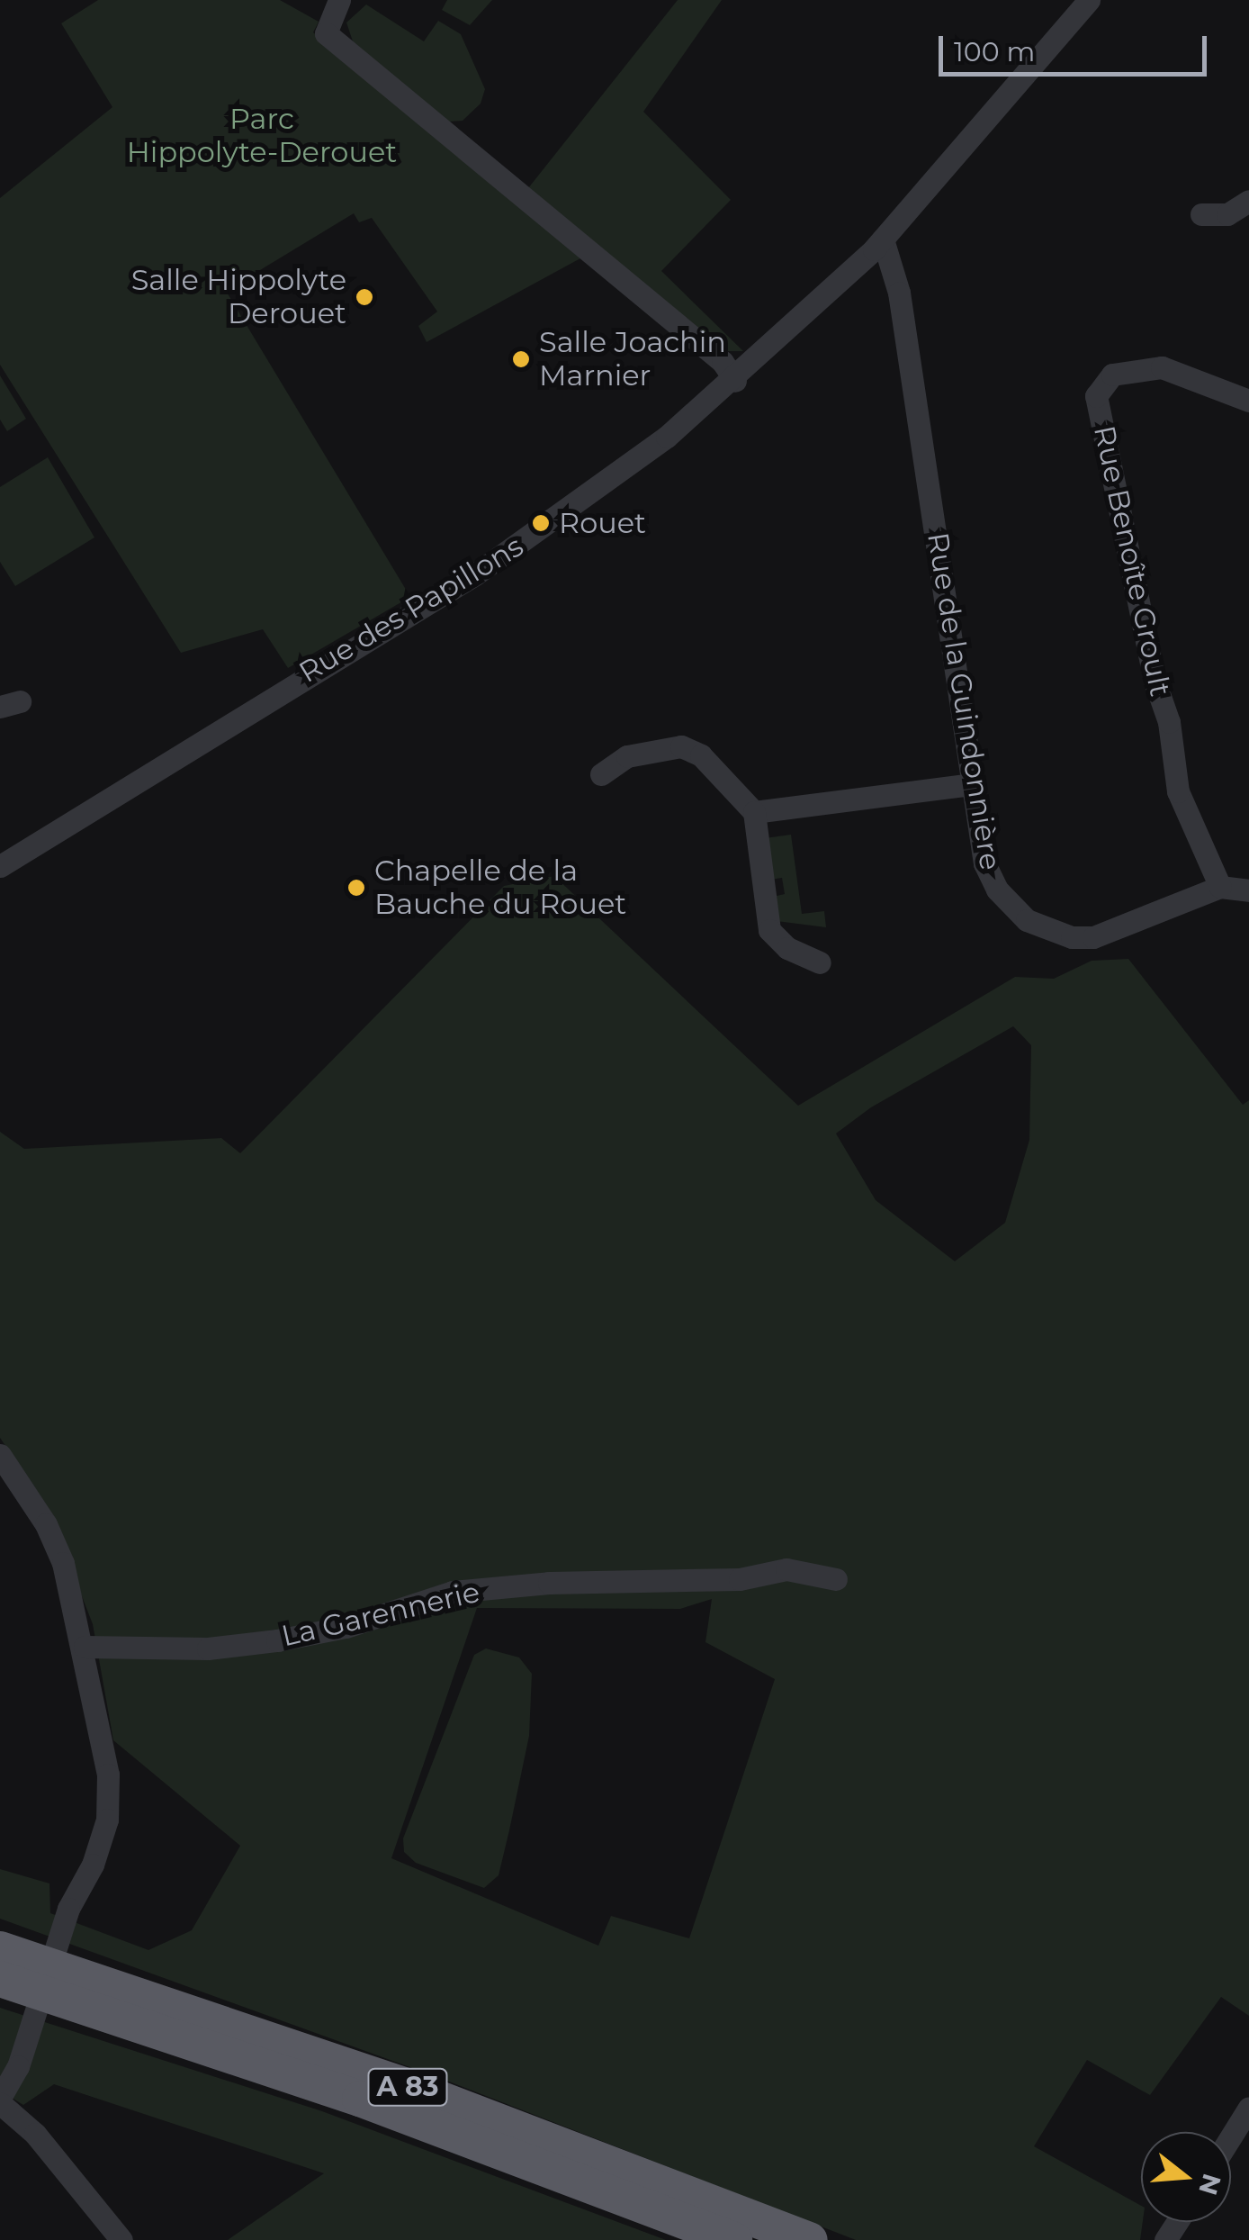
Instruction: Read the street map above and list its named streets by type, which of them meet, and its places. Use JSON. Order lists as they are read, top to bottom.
{
  "streets": {
    "highway": ["A 83"],
    "street": [
      "Rue Benoîte Groult",
      "Rue des Papillons",
      "Rue de la Guindonnière",
      "La Garennerie"
    ]
  },
  "crossings": [
    ["Rue Benoîte Groult", "Rue de la Guindonnière"],
    ["Rue des Papillons", "Rue de la Guindonnière"]
  ],
  "parks": ["Parc Hippolyte-Derouet"],
  "places": [
    "Salle Hippolyte Derouet",
    "Salle Joachin Marnier",
    "Rouet",
    "Chapelle de la Bauche du Rouet"
  ],
  "scale_bar": "100 m",
  "north": "right"
}
